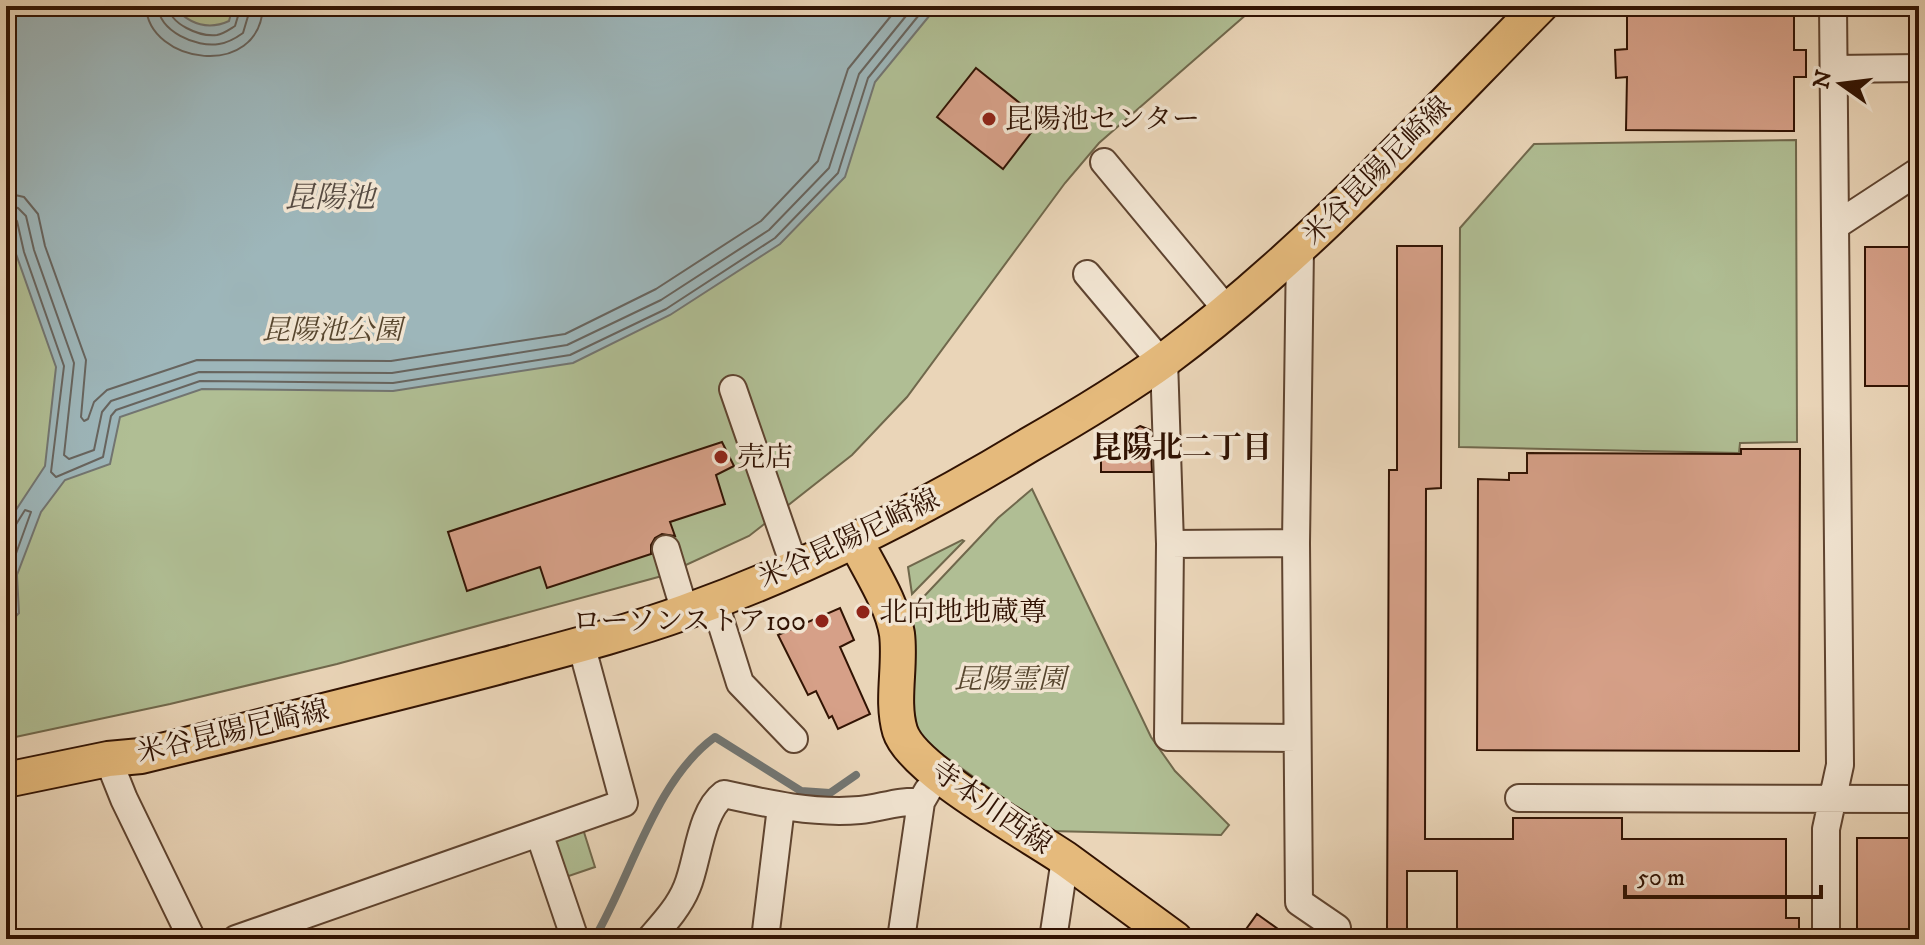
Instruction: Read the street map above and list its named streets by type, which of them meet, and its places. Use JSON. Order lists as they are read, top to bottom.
{
  "streets": {
    "main road": ["米谷昆陽尼崎線", "寺本川西線"]
  },
  "crossings": [
    ["米谷昆陽尼崎線", "寺本川西線"]
  ],
  "districts": ["昆陽北二丁目"],
  "water": ["昆陽池"],
  "parks": ["昆陽池公園", "昆陽霊園"],
  "places": [
    "昆陽池センター",
    "売店",
    "北向地地蔵尊",
    "ローソンストア100"
  ],
  "scale_bar": "50 m",
  "north": "left"
}
